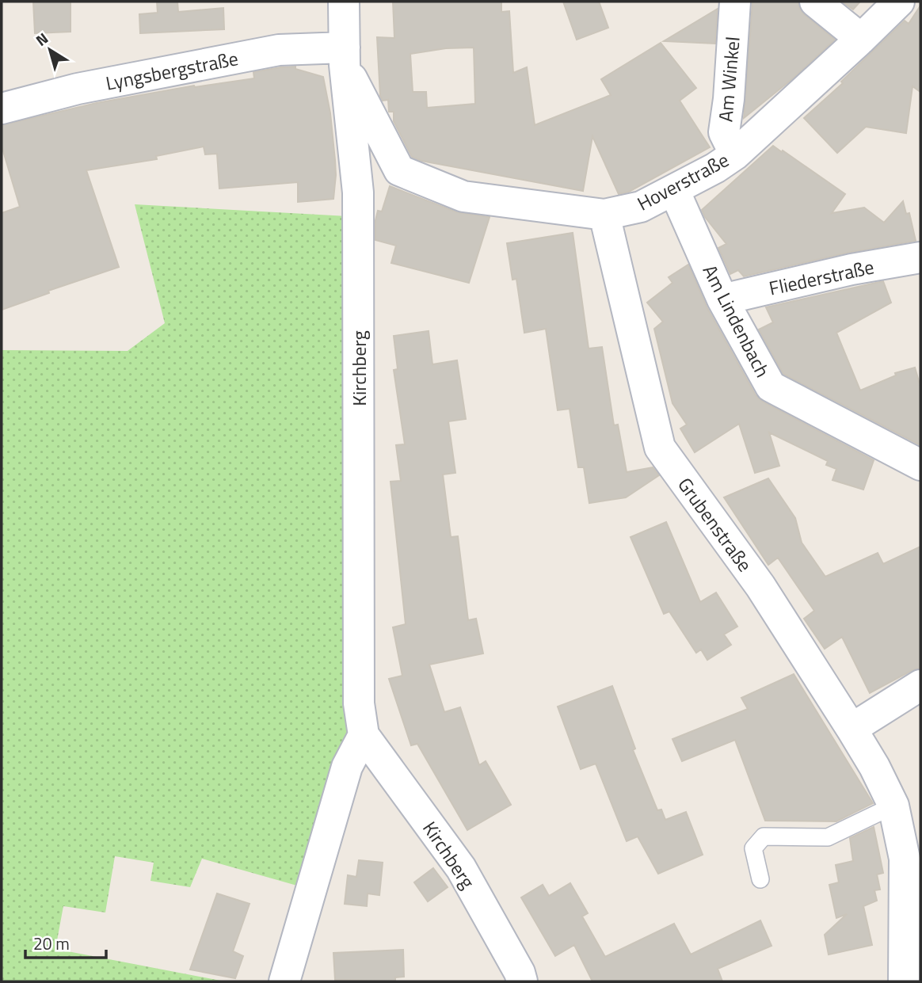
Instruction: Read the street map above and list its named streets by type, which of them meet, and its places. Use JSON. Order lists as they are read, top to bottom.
{
  "streets": {
    "street": [
      "Lyngsbergstraße",
      "Am Winkel",
      "Hoverstraße",
      "Fliederstraße",
      "Am Lindenbach",
      "Kirchberg",
      "Grubenstraße"
    ]
  },
  "crossings": [
    ["Lyngsbergstraße", "Hoverstraße"],
    ["Lyngsbergstraße", "Kirchberg"],
    ["Am Winkel", "Hoverstraße"],
    ["Hoverstraße", "Am Lindenbach"],
    ["Hoverstraße", "Kirchberg"],
    ["Hoverstraße", "Grubenstraße"],
    ["Fliederstraße", "Am Lindenbach"]
  ],
  "scale_bar": "20 m",
  "north": "top left"
}
